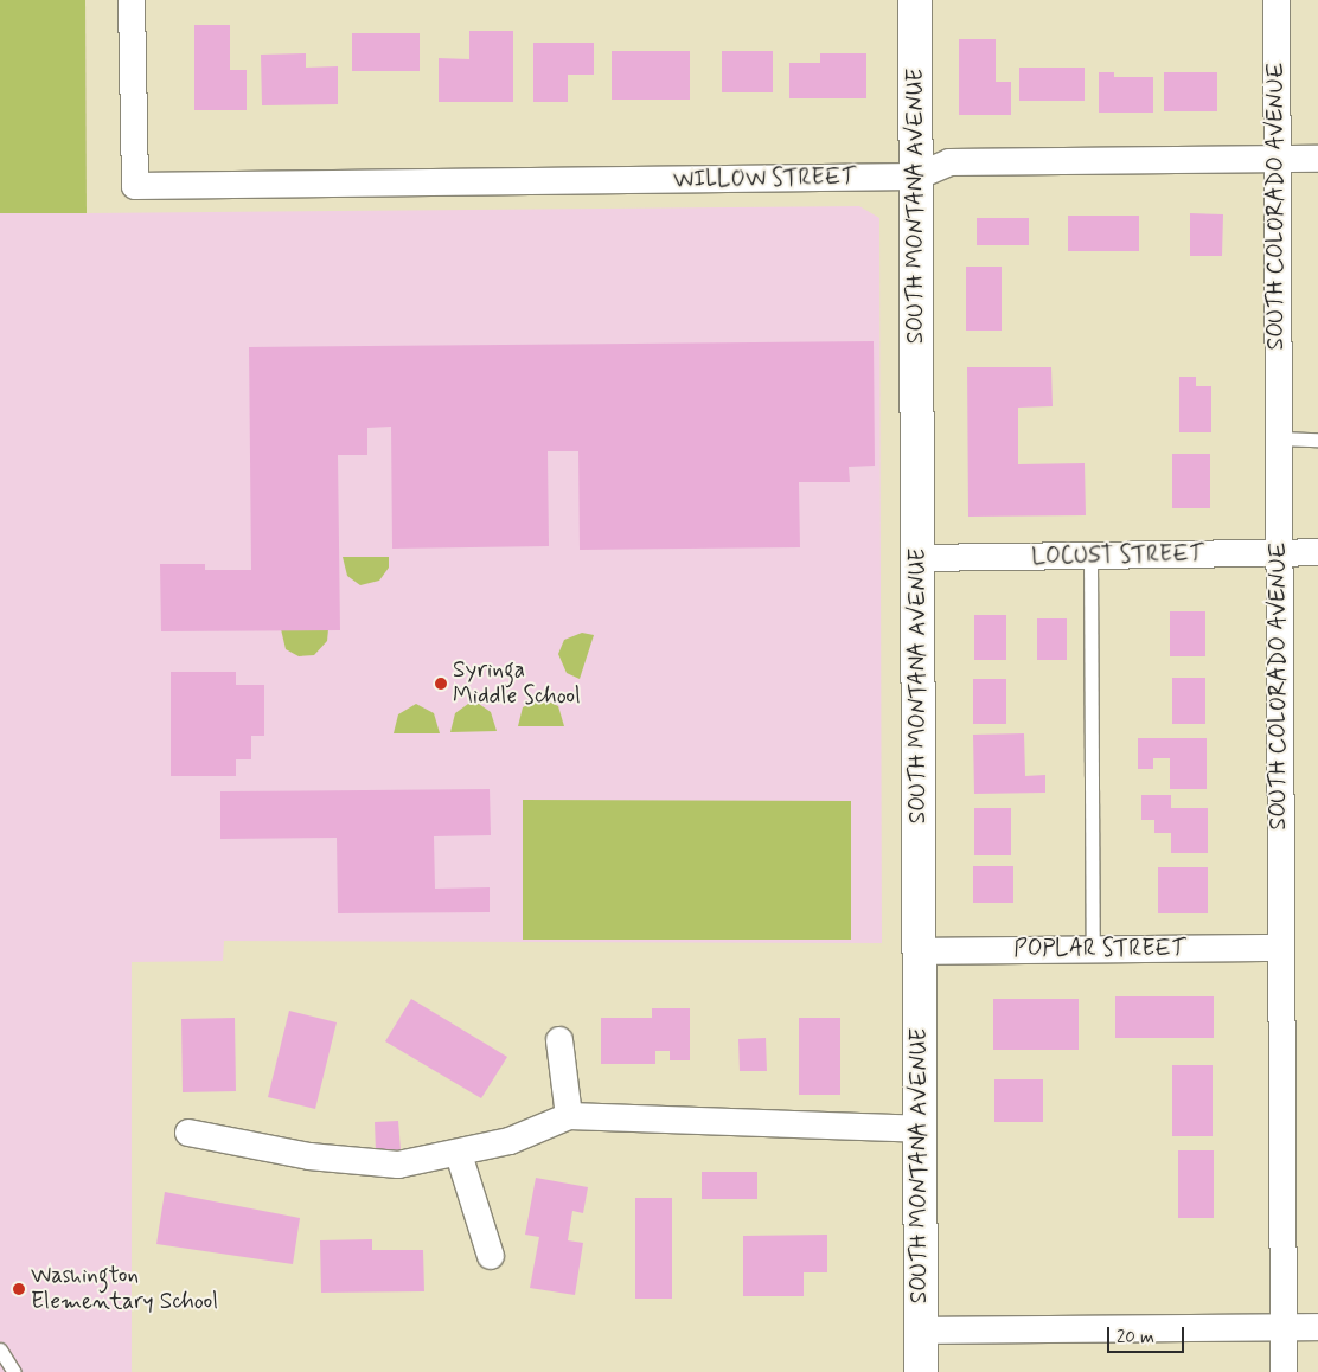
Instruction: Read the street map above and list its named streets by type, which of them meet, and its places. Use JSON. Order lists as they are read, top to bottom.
{
  "streets": {
    "street": [
      "WILLOW STREET",
      "SOUTH MONTANA AVENUE",
      "SOUTH COLORADO AVENUE",
      "LOCUST STREET",
      "POPLAR STREET"
    ]
  },
  "crossings": [
    ["WILLOW STREET", "SOUTH MONTANA AVENUE"],
    ["WILLOW STREET", "SOUTH COLORADO AVENUE"],
    ["SOUTH MONTANA AVENUE", "LOCUST STREET"],
    ["SOUTH MONTANA AVENUE", "POPLAR STREET"],
    ["SOUTH COLORADO AVENUE", "LOCUST STREET"],
    ["SOUTH COLORADO AVENUE", "POPLAR STREET"]
  ],
  "places": ["Syringa Middle School", "Washington Elementary School"],
  "scale_bar": "20 m"
}
